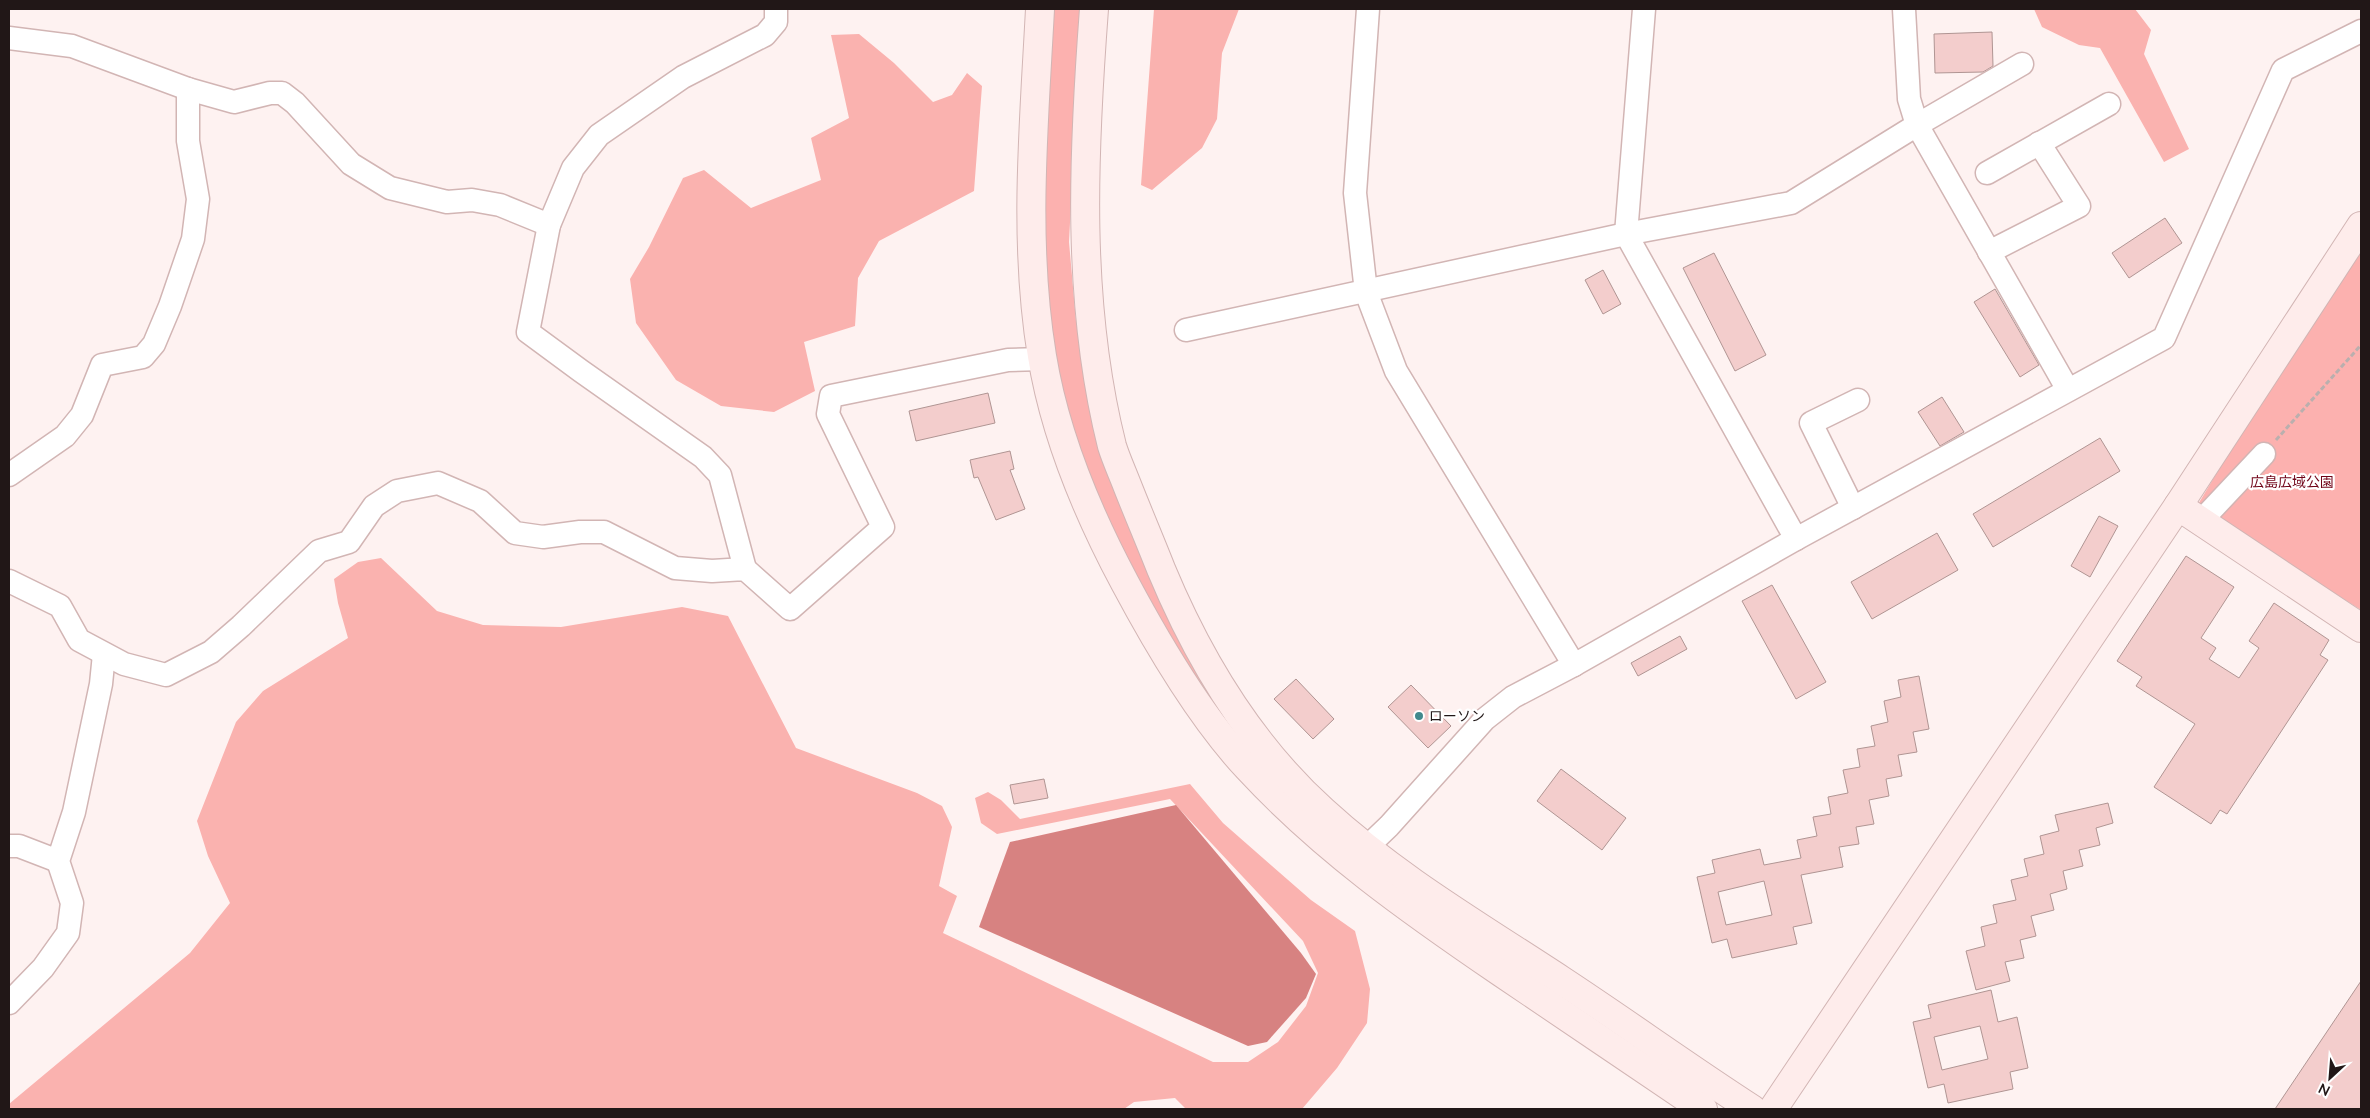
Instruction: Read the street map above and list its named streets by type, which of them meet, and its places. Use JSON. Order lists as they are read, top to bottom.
{
  "parks": ["広島広域公園"],
  "places": ["ローソン"],
  "north": "bottom left"
}
